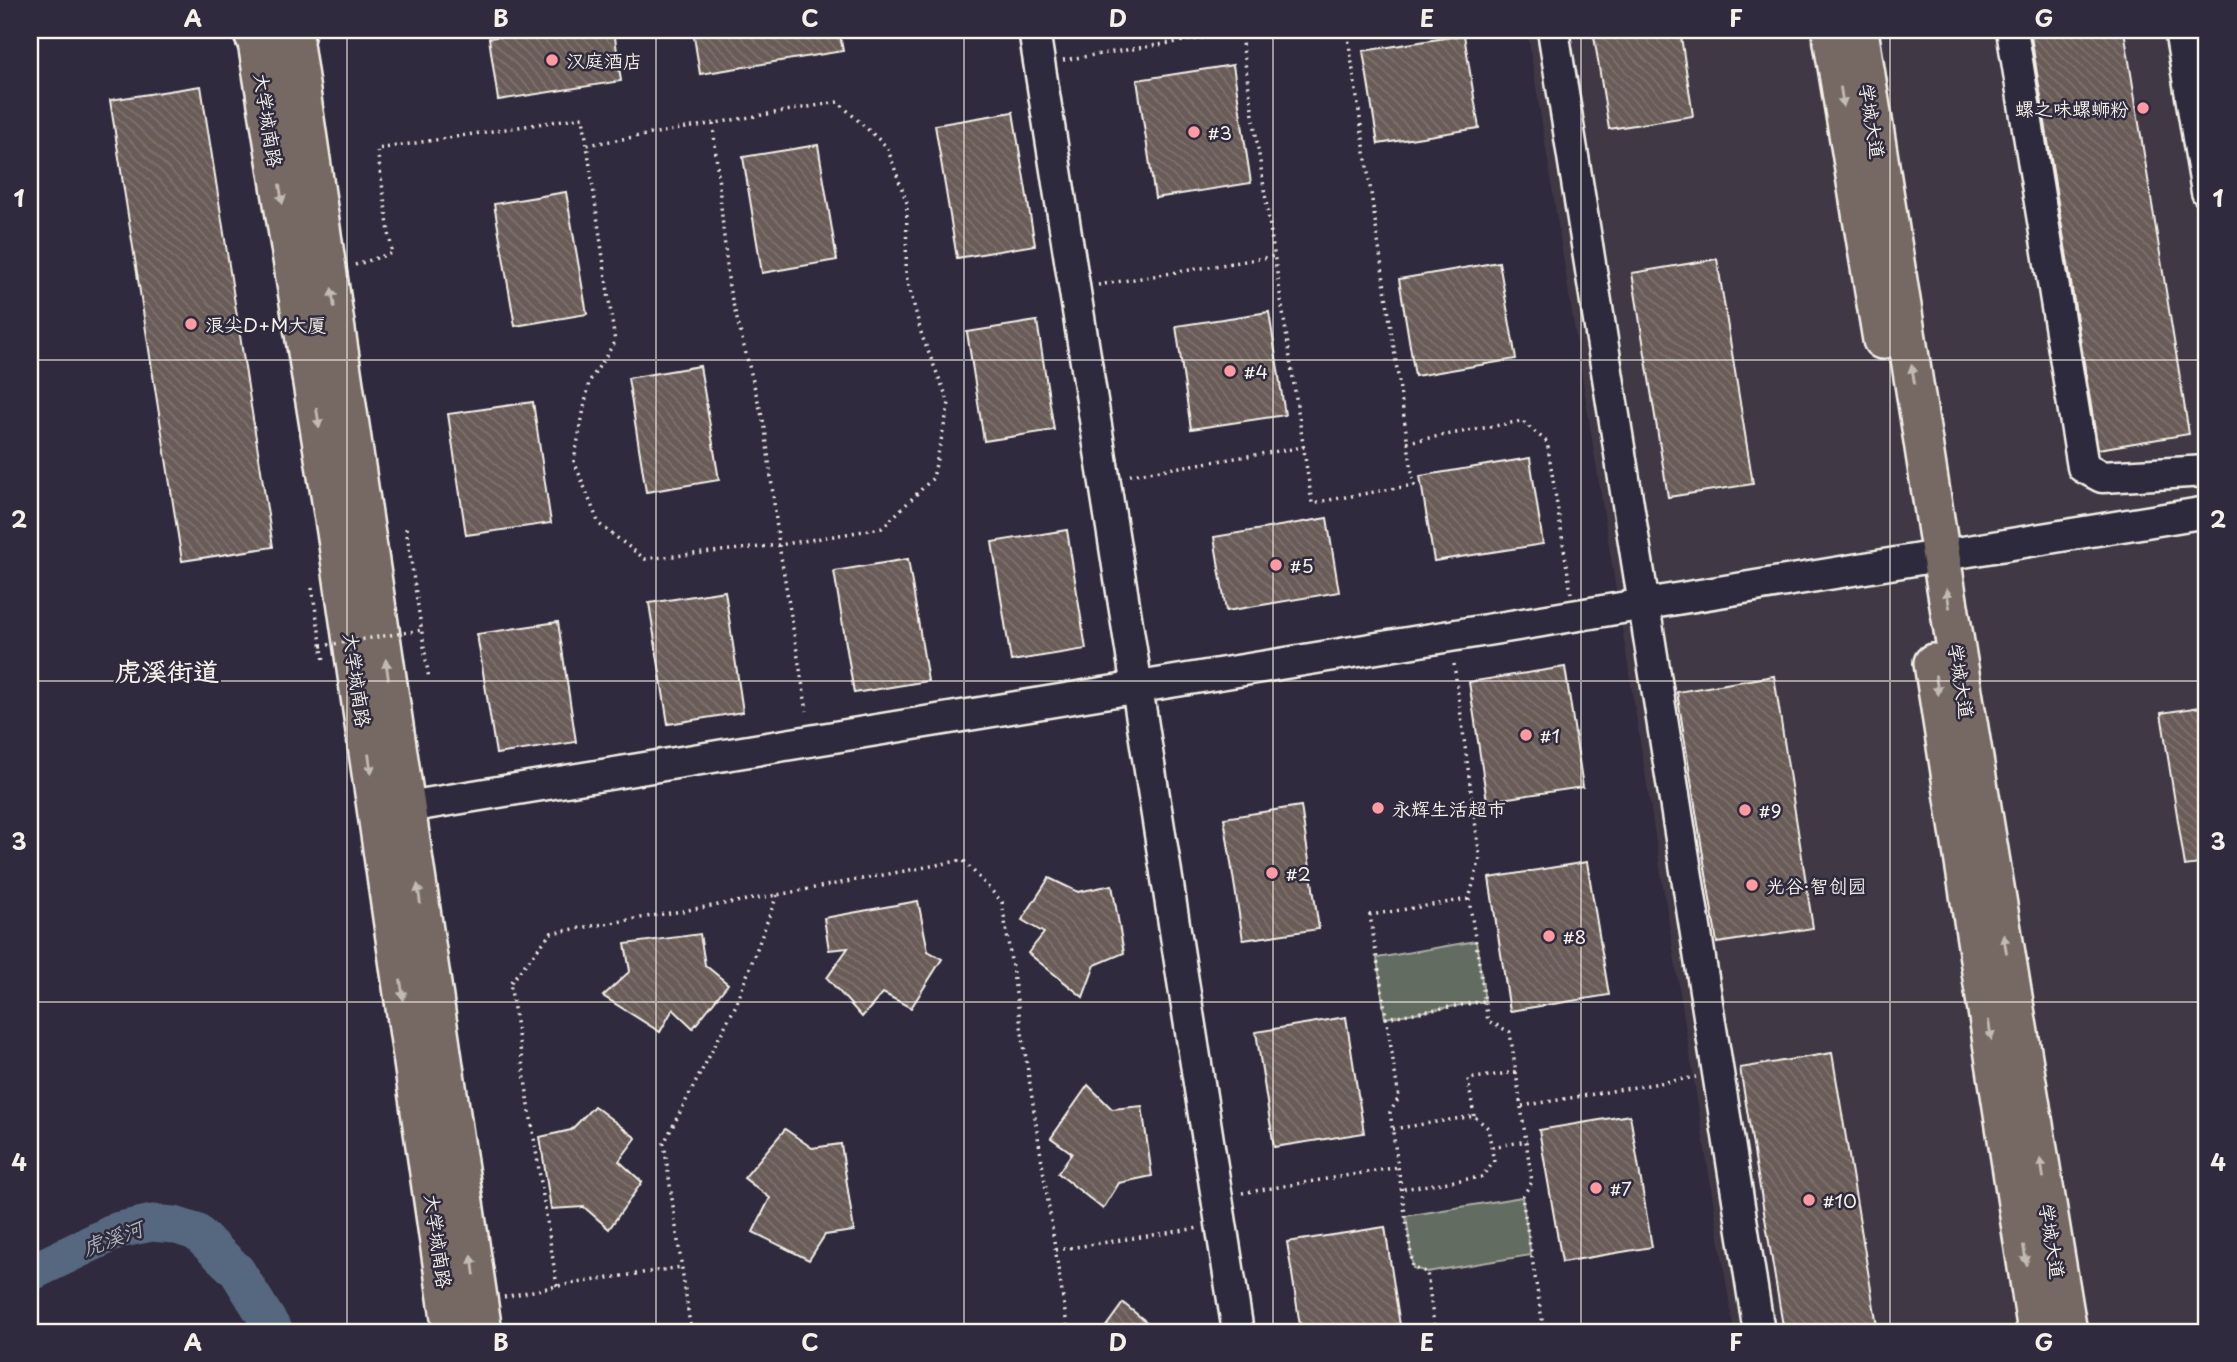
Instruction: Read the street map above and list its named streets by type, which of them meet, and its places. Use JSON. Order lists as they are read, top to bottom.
{
  "streets": {
    "main road": ["大学城南路", "学城大道"]
  },
  "districts": ["虎溪街道"],
  "water": ["虎溪河"],
  "places": [
    "汉庭酒店",
    "螺之味螺蛳粉",
    "#3",
    "浪尖D+M大厦",
    "#4",
    "#5",
    "#1",
    "永辉生活超市",
    "#9",
    "#2",
    "光谷·智创园",
    "#8",
    "#7",
    "#10"
  ],
  "grid": {
    "columns": [
      "A",
      "B",
      "C",
      "D",
      "E",
      "F",
      "G"
    ],
    "rows": [
      "1",
      "2",
      "3",
      "4"
    ]
  }
}
